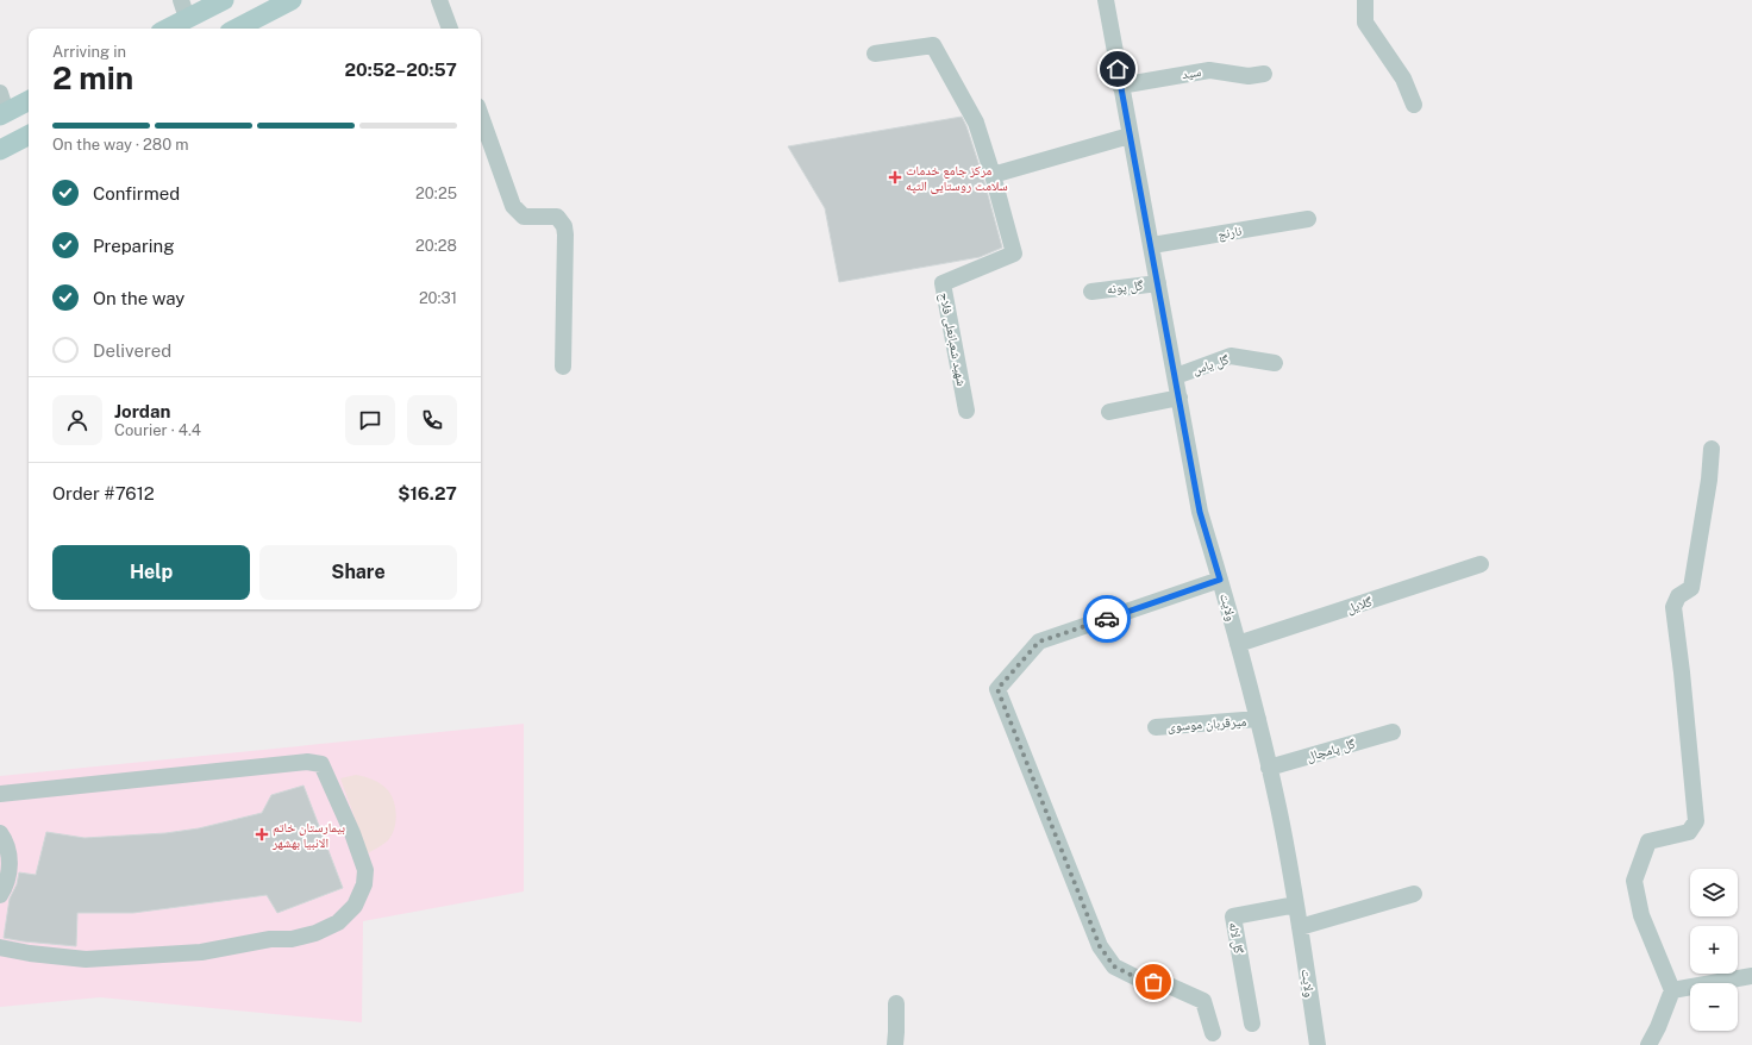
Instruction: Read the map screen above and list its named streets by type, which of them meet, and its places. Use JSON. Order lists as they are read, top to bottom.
{
  "streets": {
    "street": [
      "سید",
      "نارنج",
      "گل پونه",
      "شهید شعبانعلی فلاح",
      "گل یاس",
      "گلایل",
      "ولایت",
      "میرقربان موسوی",
      "گل پامچال",
      "گل لاله"
    ]
  },
  "crossings": [
    ["سید", "ولایت"],
    ["نارنج", "ولایت"],
    ["گل پونه", "ولایت"],
    ["گل یاس", "ولایت"],
    ["گلایل", "ولایت"],
    ["ولایت", "میرقربان موسوی"],
    ["ولایت", "گل پامچال"],
    ["ولایت", "گل لاله"]
  ],
  "places": {
    "health": ["مرکز جامع خدمات سلامت روستایی التپه", "بیمارستان خاتم الانبیا بهشهر"]
  },
  "page": {
    "heading": ["2 min", "Arriving in", "20:52–20:57"],
    "panel": [
      "Jordan",
      "Courier · 4.4",
      "Order #7612",
      "$16.27"
    ],
    "bar": "On the way · 280 m",
    "list": [
      ["Confirmed", "20:25"],
      ["Preparing", "20:28"],
      ["On the way", "20:31"],
      "Delivered"
    ],
    "buttons": ["Help", "Share"],
    "map_buttons": ["+", "−"]
  }
}
